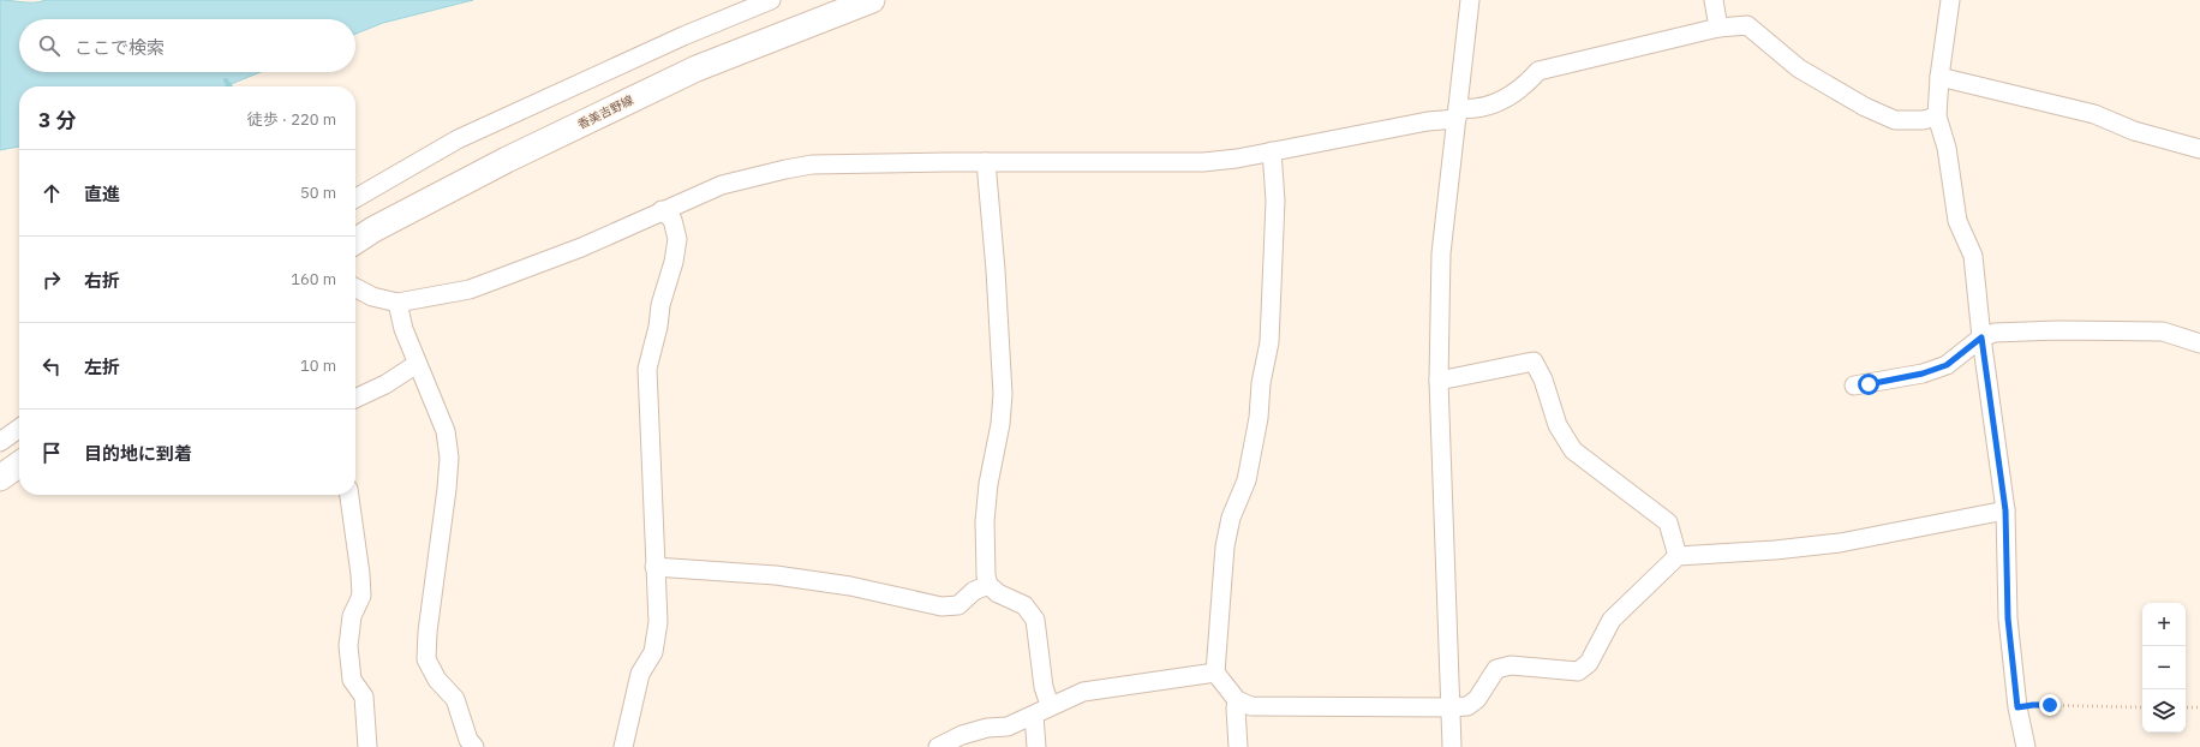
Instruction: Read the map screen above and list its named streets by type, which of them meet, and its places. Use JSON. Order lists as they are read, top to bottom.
{
  "streets": {
    "main road": ["香美吉野線"]
  },
  "page": {
    "search": "ここで検索",
    "heading": ["3 分", "徒歩 · 220 m"],
    "list": [
      ["直進", "50 m"],
      ["右折", "160 m"],
      ["左折", "10 m"],
      "目的地に到着"
    ],
    "map_buttons": ["+", "−"]
  }
}
